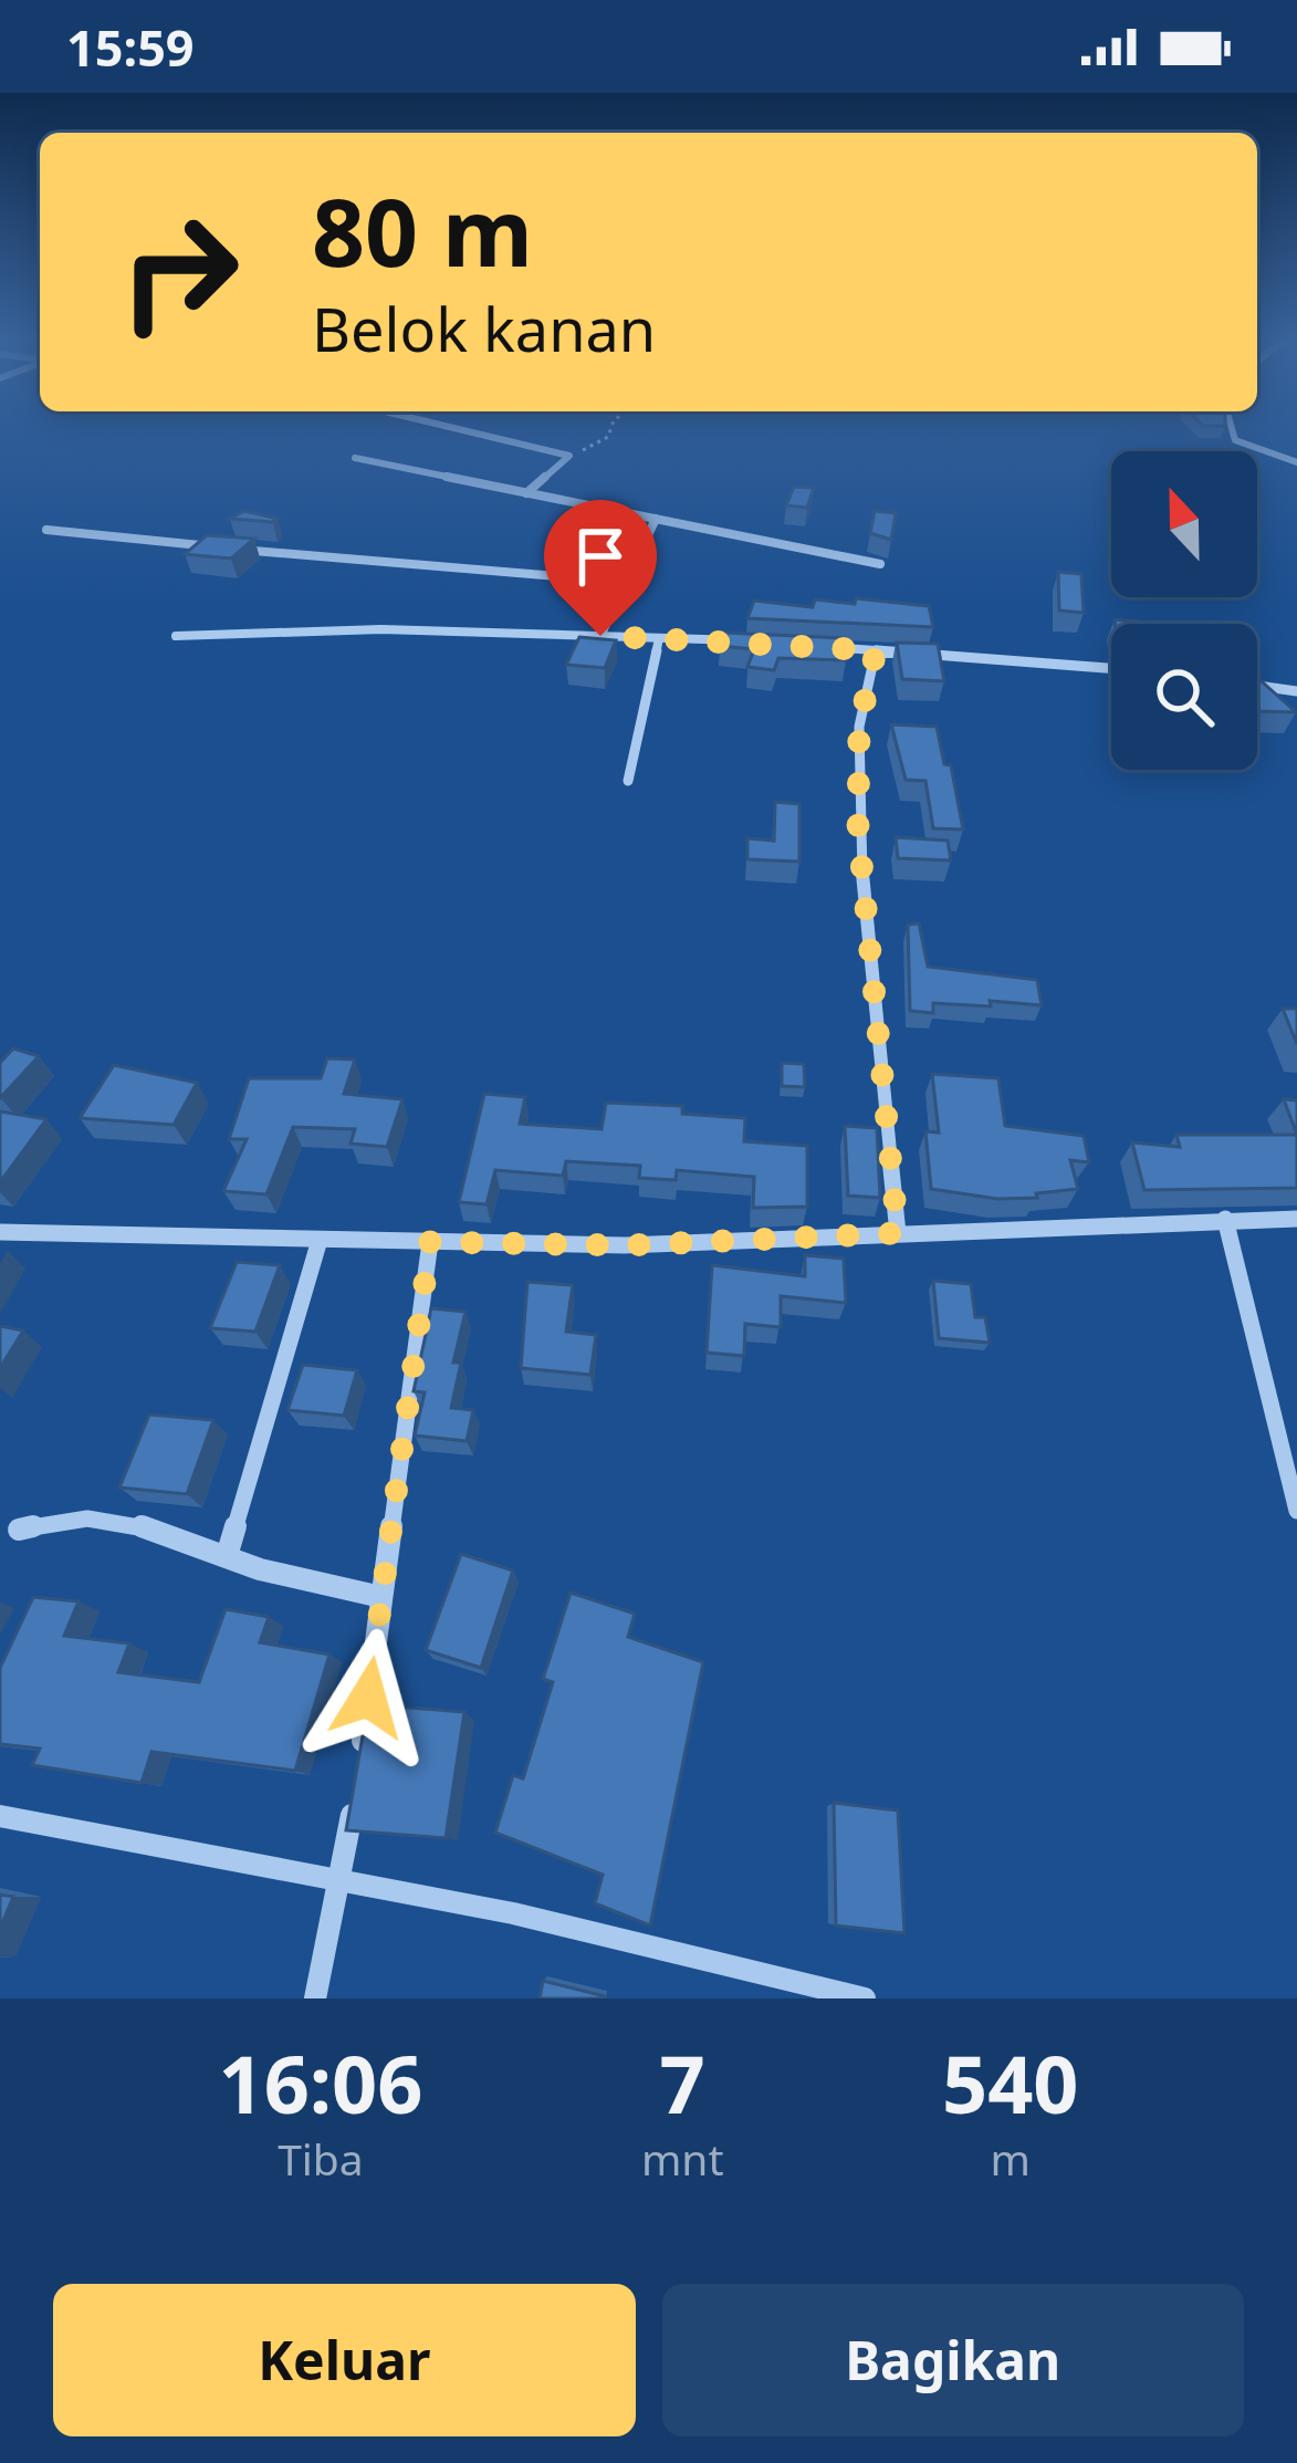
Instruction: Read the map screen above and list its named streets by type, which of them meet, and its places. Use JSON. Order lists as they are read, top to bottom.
{
  "north": "top",
  "page": {
    "status": "15:59",
    "turn": ["80 m", "Belok kanan"],
    "eta": [
      "16:06",
      "Tiba",
      "7",
      "mnt",
      "540",
      "m"
    ],
    "buttons": ["Keluar", "Bagikan"]
  }
}
